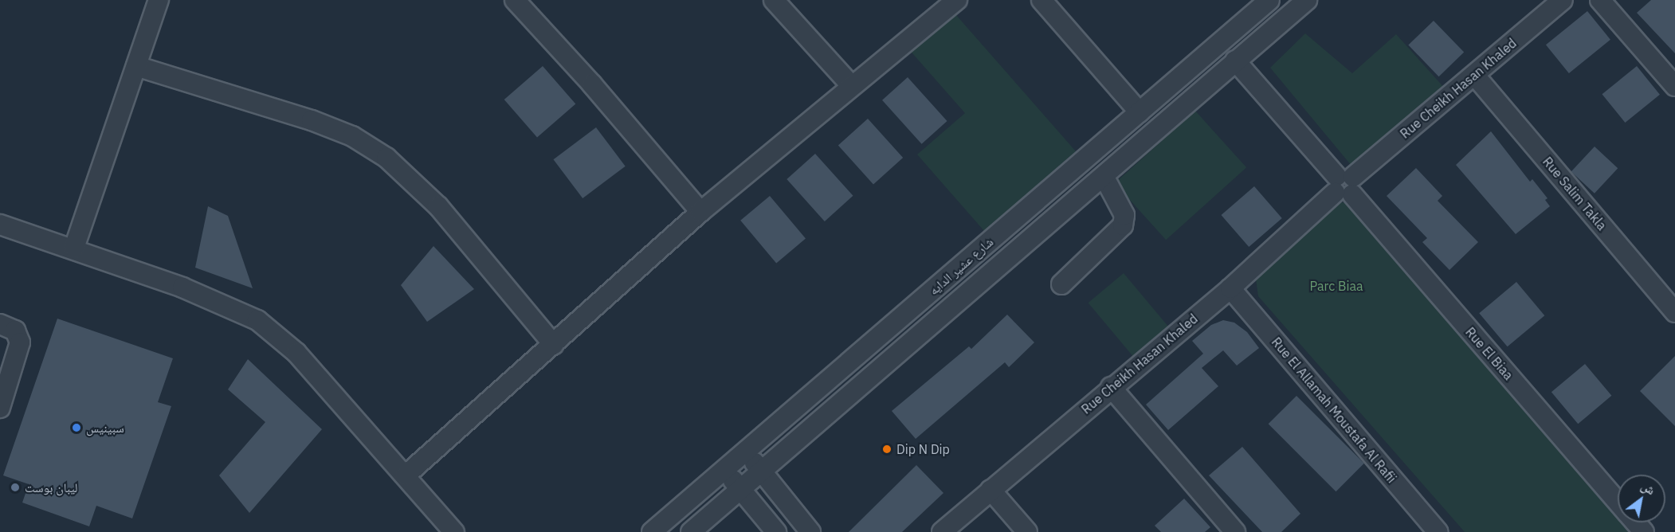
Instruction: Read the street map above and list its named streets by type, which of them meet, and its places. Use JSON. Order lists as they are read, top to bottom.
{
  "streets": {
    "street": [
      "Rue Cheikh Hasan Khaled",
      "Rue Salim Takla",
      "شارع عشير الدايه",
      "Rue El Biaa",
      "Rue El Allamah Moustafa Al Rafii"
    ]
  },
  "crossings": [
    ["Rue Cheikh Hasan Khaled", "Rue Salim Takla"],
    ["Rue Cheikh Hasan Khaled", "Rue El Biaa"],
    ["Rue Cheikh Hasan Khaled", "Rue El Allamah Moustafa Al Rafii"],
    ["شارع عشير الدايه", "Rue El Biaa"]
  ],
  "parks": ["Parc Biaa"],
  "places": ["سبينيس", "Dip N Dip", "ليبان بوست"],
  "north": "top right"
}
